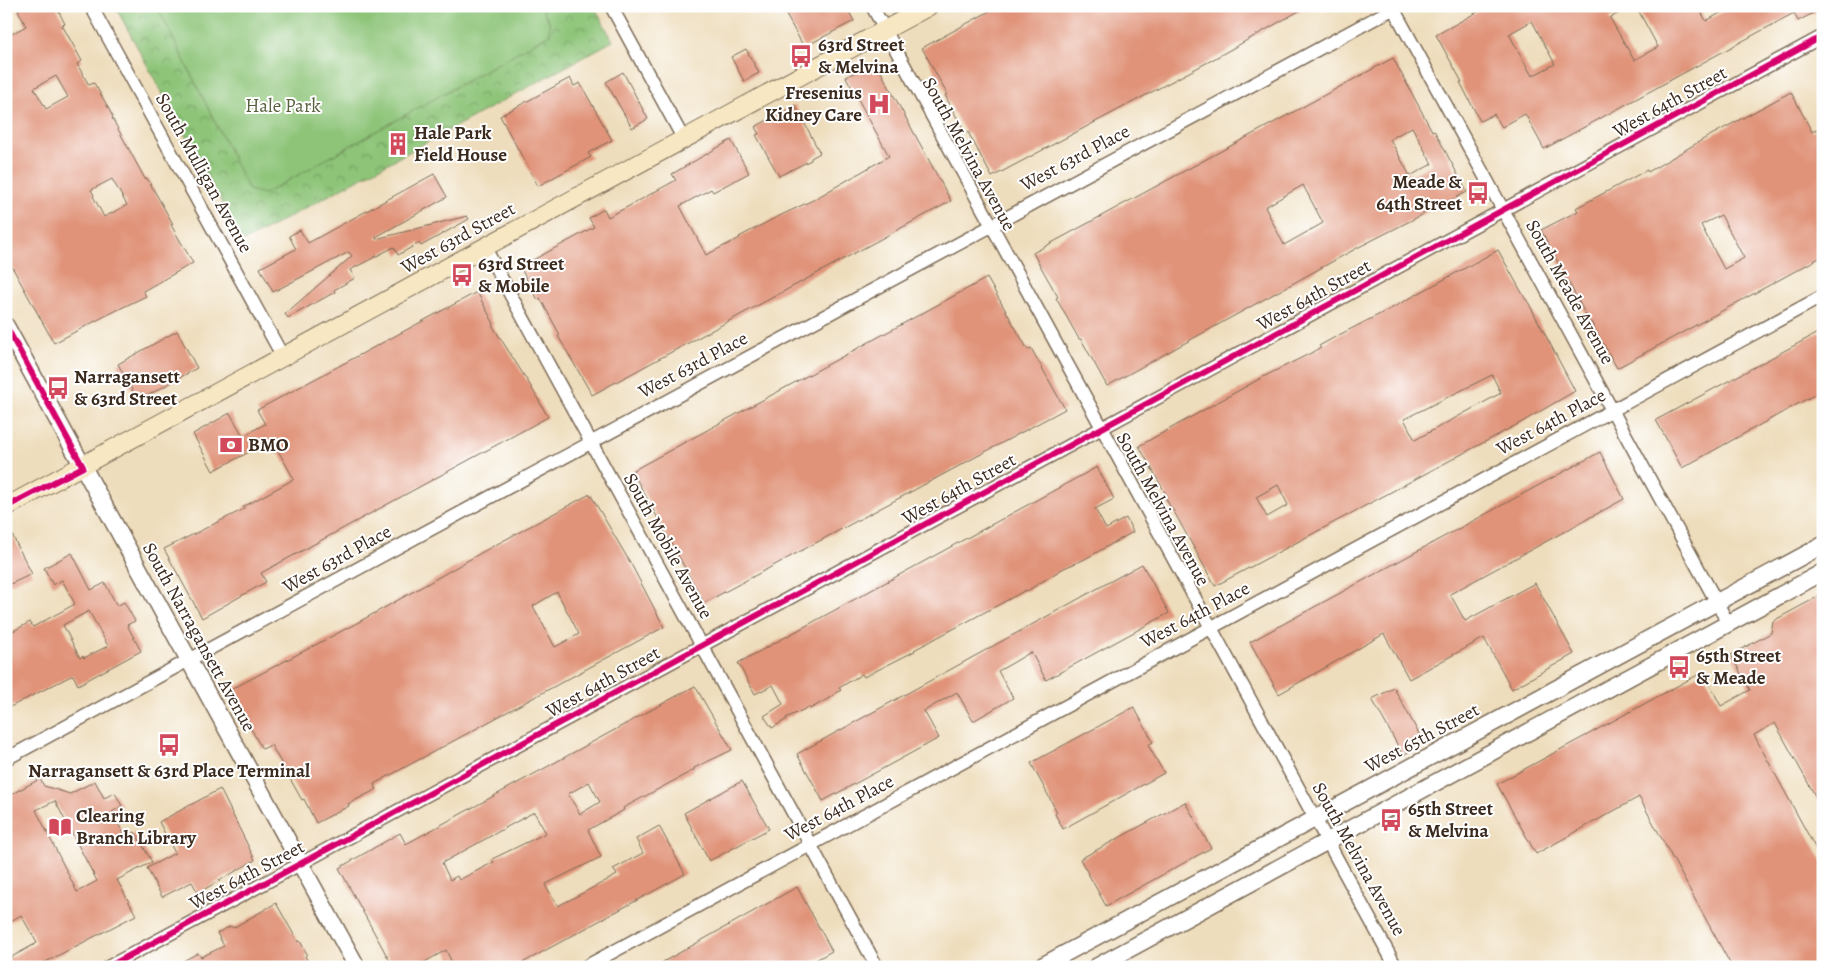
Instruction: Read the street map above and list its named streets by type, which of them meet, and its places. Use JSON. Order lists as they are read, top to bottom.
{
  "streets": {
    "main road": ["West 63rd Street"],
    "street": [
      "West 64th Street",
      "South Melvina Avenue",
      "West 63rd Place",
      "South Mulligan Avenue",
      "South Meade Avenue",
      "West 64th Place",
      "South Mobile Avenue",
      "South Narragansett Avenue",
      "West 65th Street"
    ]
  },
  "crossings": [
    ["West 64th Street", "South Melvina Avenue"],
    ["West 64th Street", "South Meade Avenue"],
    ["West 64th Street", "South Mobile Avenue"],
    ["West 64th Street", "South Narragansett Avenue"],
    ["South Melvina Avenue", "West 63rd Place"],
    ["South Melvina Avenue", "West 63rd Street"],
    ["South Melvina Avenue", "West 64th Place"],
    ["South Melvina Avenue", "West 65th Street"],
    ["West 63rd Place", "South Meade Avenue"],
    ["West 63rd Place", "South Mobile Avenue"],
    ["West 63rd Place", "South Narragansett Avenue"],
    ["South Mulligan Avenue", "West 63rd Street"],
    ["West 63rd Street", "South Mobile Avenue"],
    ["West 63rd Street", "South Narragansett Avenue"],
    ["South Meade Avenue", "West 64th Place"],
    ["South Meade Avenue", "West 65th Street"],
    ["West 64th Place", "South Mobile Avenue"]
  ],
  "parks": ["Hale Park"],
  "places": {
    "bus stop": [
      "63rd Street & Melvina",
      "Meade & 64th Street",
      "63rd Street & Mobile",
      "Narragansett & 63rd Street",
      "65th Street & Meade",
      "Narragansett & 63rd Place Terminal",
      "65th Street & Melvina"
    ],
    "hospital": ["Fresenius Kidney Care"],
    "building": ["Hale Park Field House"],
    "bank": ["BMO"],
    "library": ["Clearing Branch Library"]
  }
}
